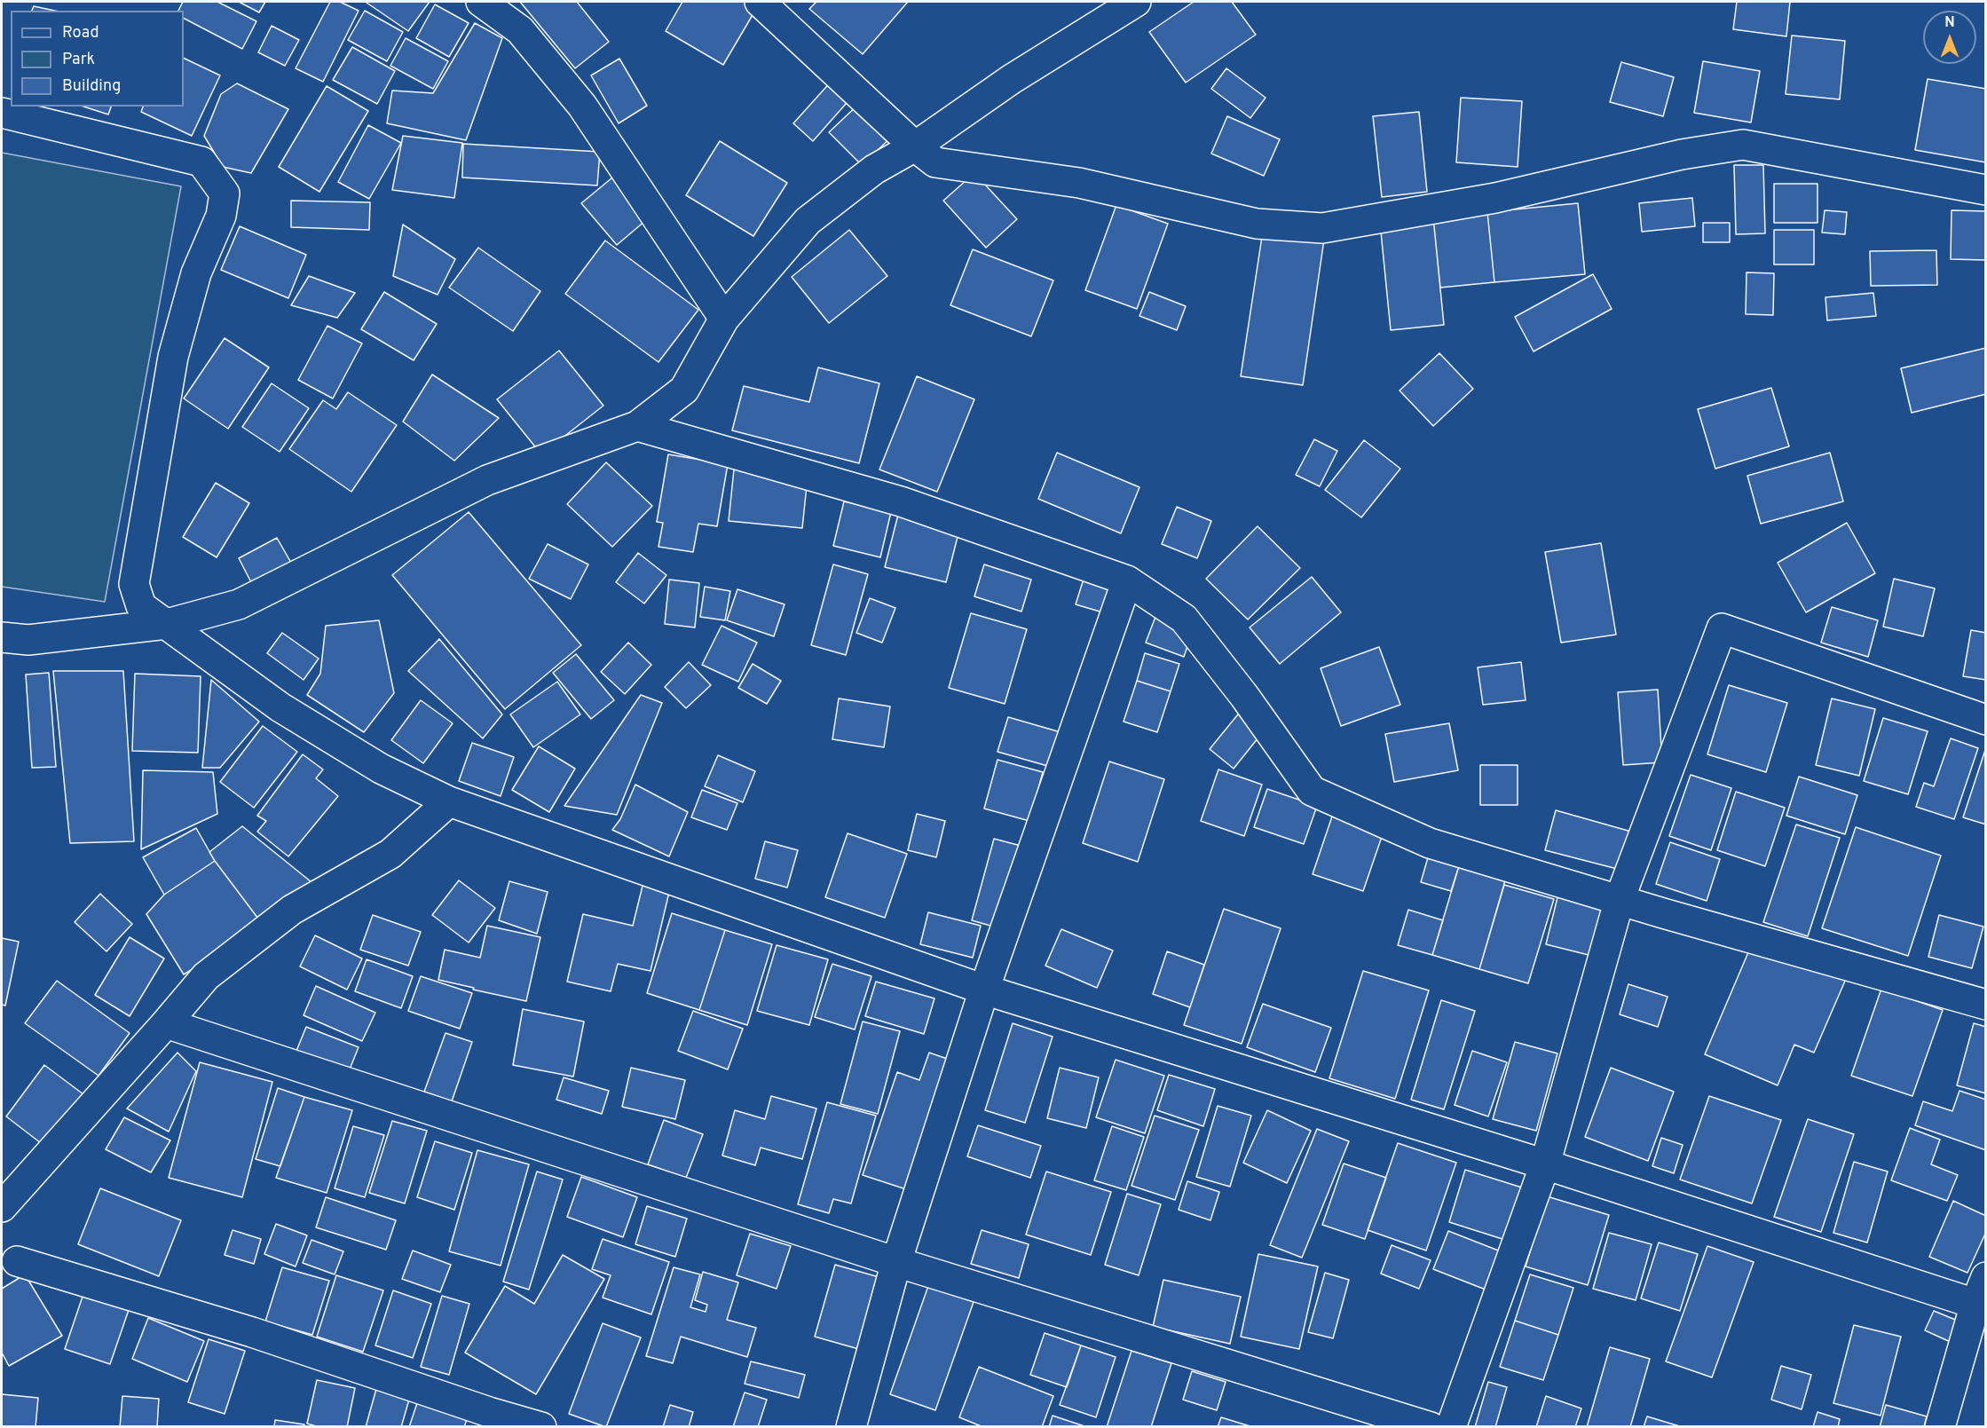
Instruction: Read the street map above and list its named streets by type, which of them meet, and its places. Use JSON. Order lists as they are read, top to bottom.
{
  "legend": ["Road", "Park", "Building"],
  "north": "top"
}
